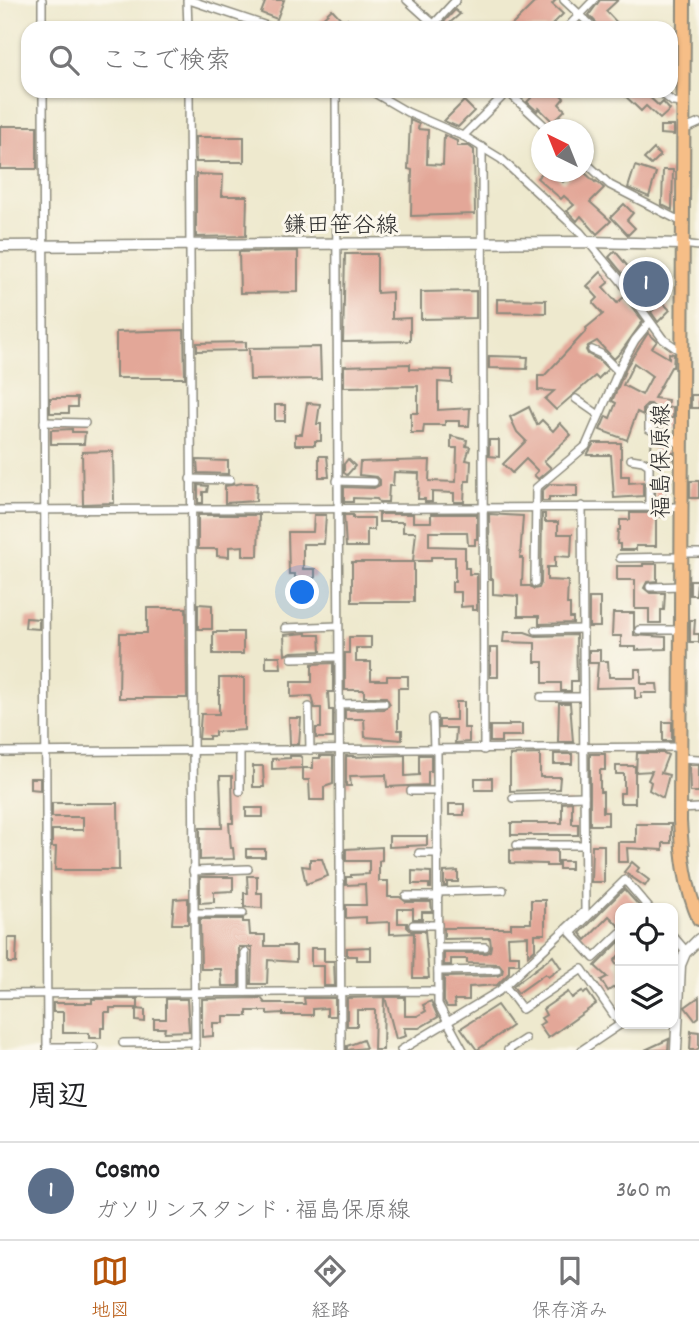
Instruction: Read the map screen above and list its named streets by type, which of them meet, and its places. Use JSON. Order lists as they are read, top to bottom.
{
  "streets": {
    "main road": ["福島保原線"],
    "street": ["鎌田笹谷線"]
  },
  "crossings": [
    ["鎌田笹谷線", "福島保原線"]
  ],
  "north": "top left",
  "page": {
    "search": "ここで検索",
    "pins": "1",
    "heading": "周辺",
    "list": [
      {
        "mark": "1",
        "name": "Cosmo",
        "note": "ガソリンスタンド · 福島保原線",
        "value": "360 m"
      }
    ],
    "nav": ["地図", "経路", "保存済み"]
  }
}
